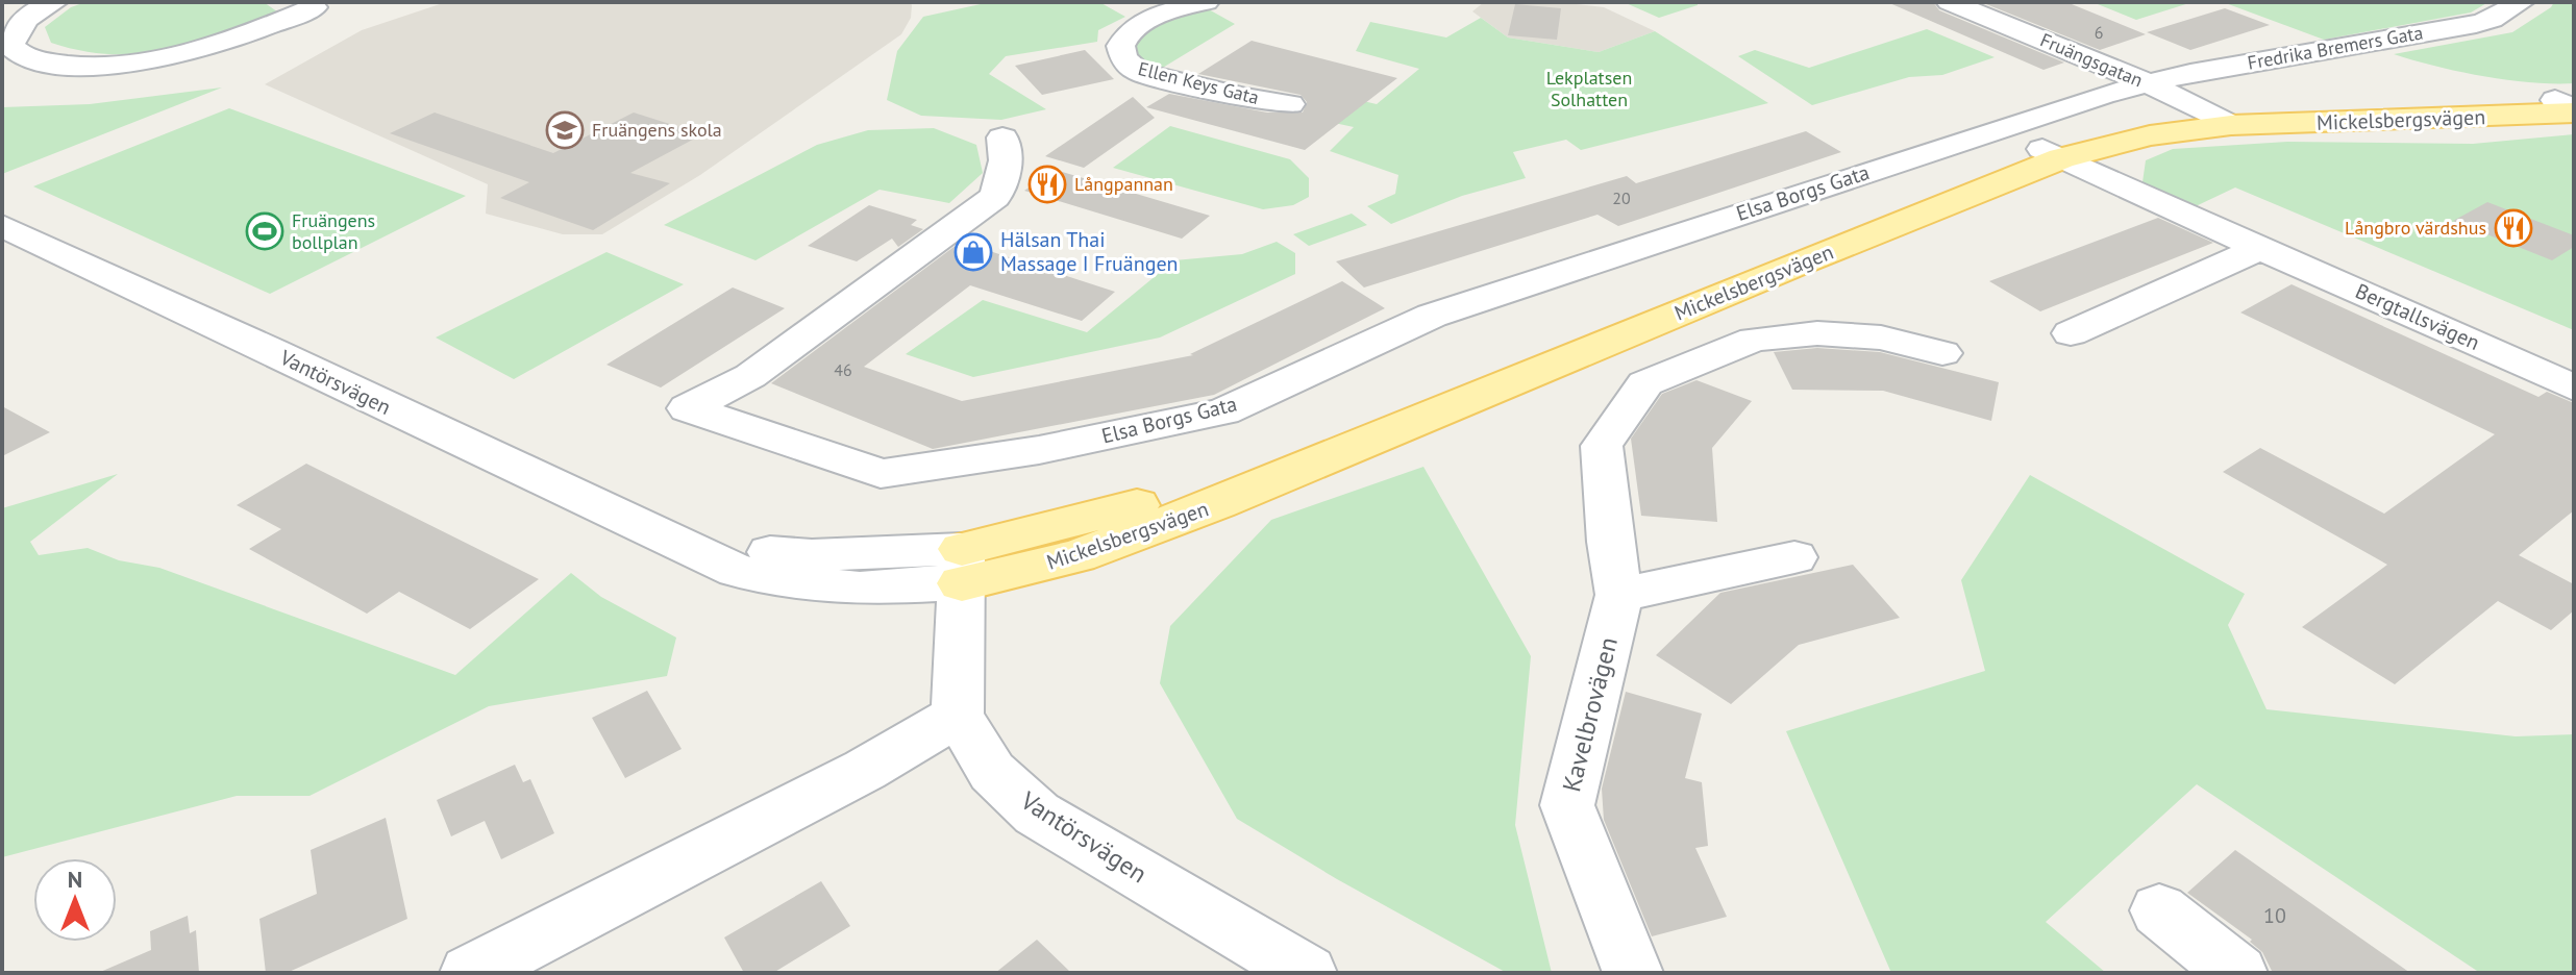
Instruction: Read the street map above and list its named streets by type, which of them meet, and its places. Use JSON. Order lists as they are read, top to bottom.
{
  "streets": {
    "main road": ["Mickelsbergsvägen"],
    "street": [
      "Fredrika Bremers Gata",
      "Fruängsgatan",
      "Ellen Keys Gata",
      "Elsa Borgs Gata",
      "Bergtallsvägen",
      "Vantörsvägen",
      "Kavelbrovägen"
    ]
  },
  "crossings": [
    ["Fredrika Bremers Gata", "Fruängsgatan"],
    ["Fredrika Bremers Gata", "Elsa Borgs Gata"],
    ["Fruängsgatan", "Mickelsbergsvägen"],
    ["Fruängsgatan", "Elsa Borgs Gata"],
    ["Mickelsbergsvägen", "Bergtallsvägen"],
    ["Mickelsbergsvägen", "Vantörsvägen"]
  ],
  "parks": ["Lekplatsen Solhatten"],
  "places": {
    "school or university": ["Fruängens skola"],
    "restaurant": ["Långpannan", "Långbro värdshus"],
    "sports": ["Fruängens bollplan"],
    "shop": ["Hälsan Thai Massage I Fruängen"]
  },
  "house_numbers": [
    "6",
    "20",
    "46",
    "10"
  ],
  "north": "top"
}
